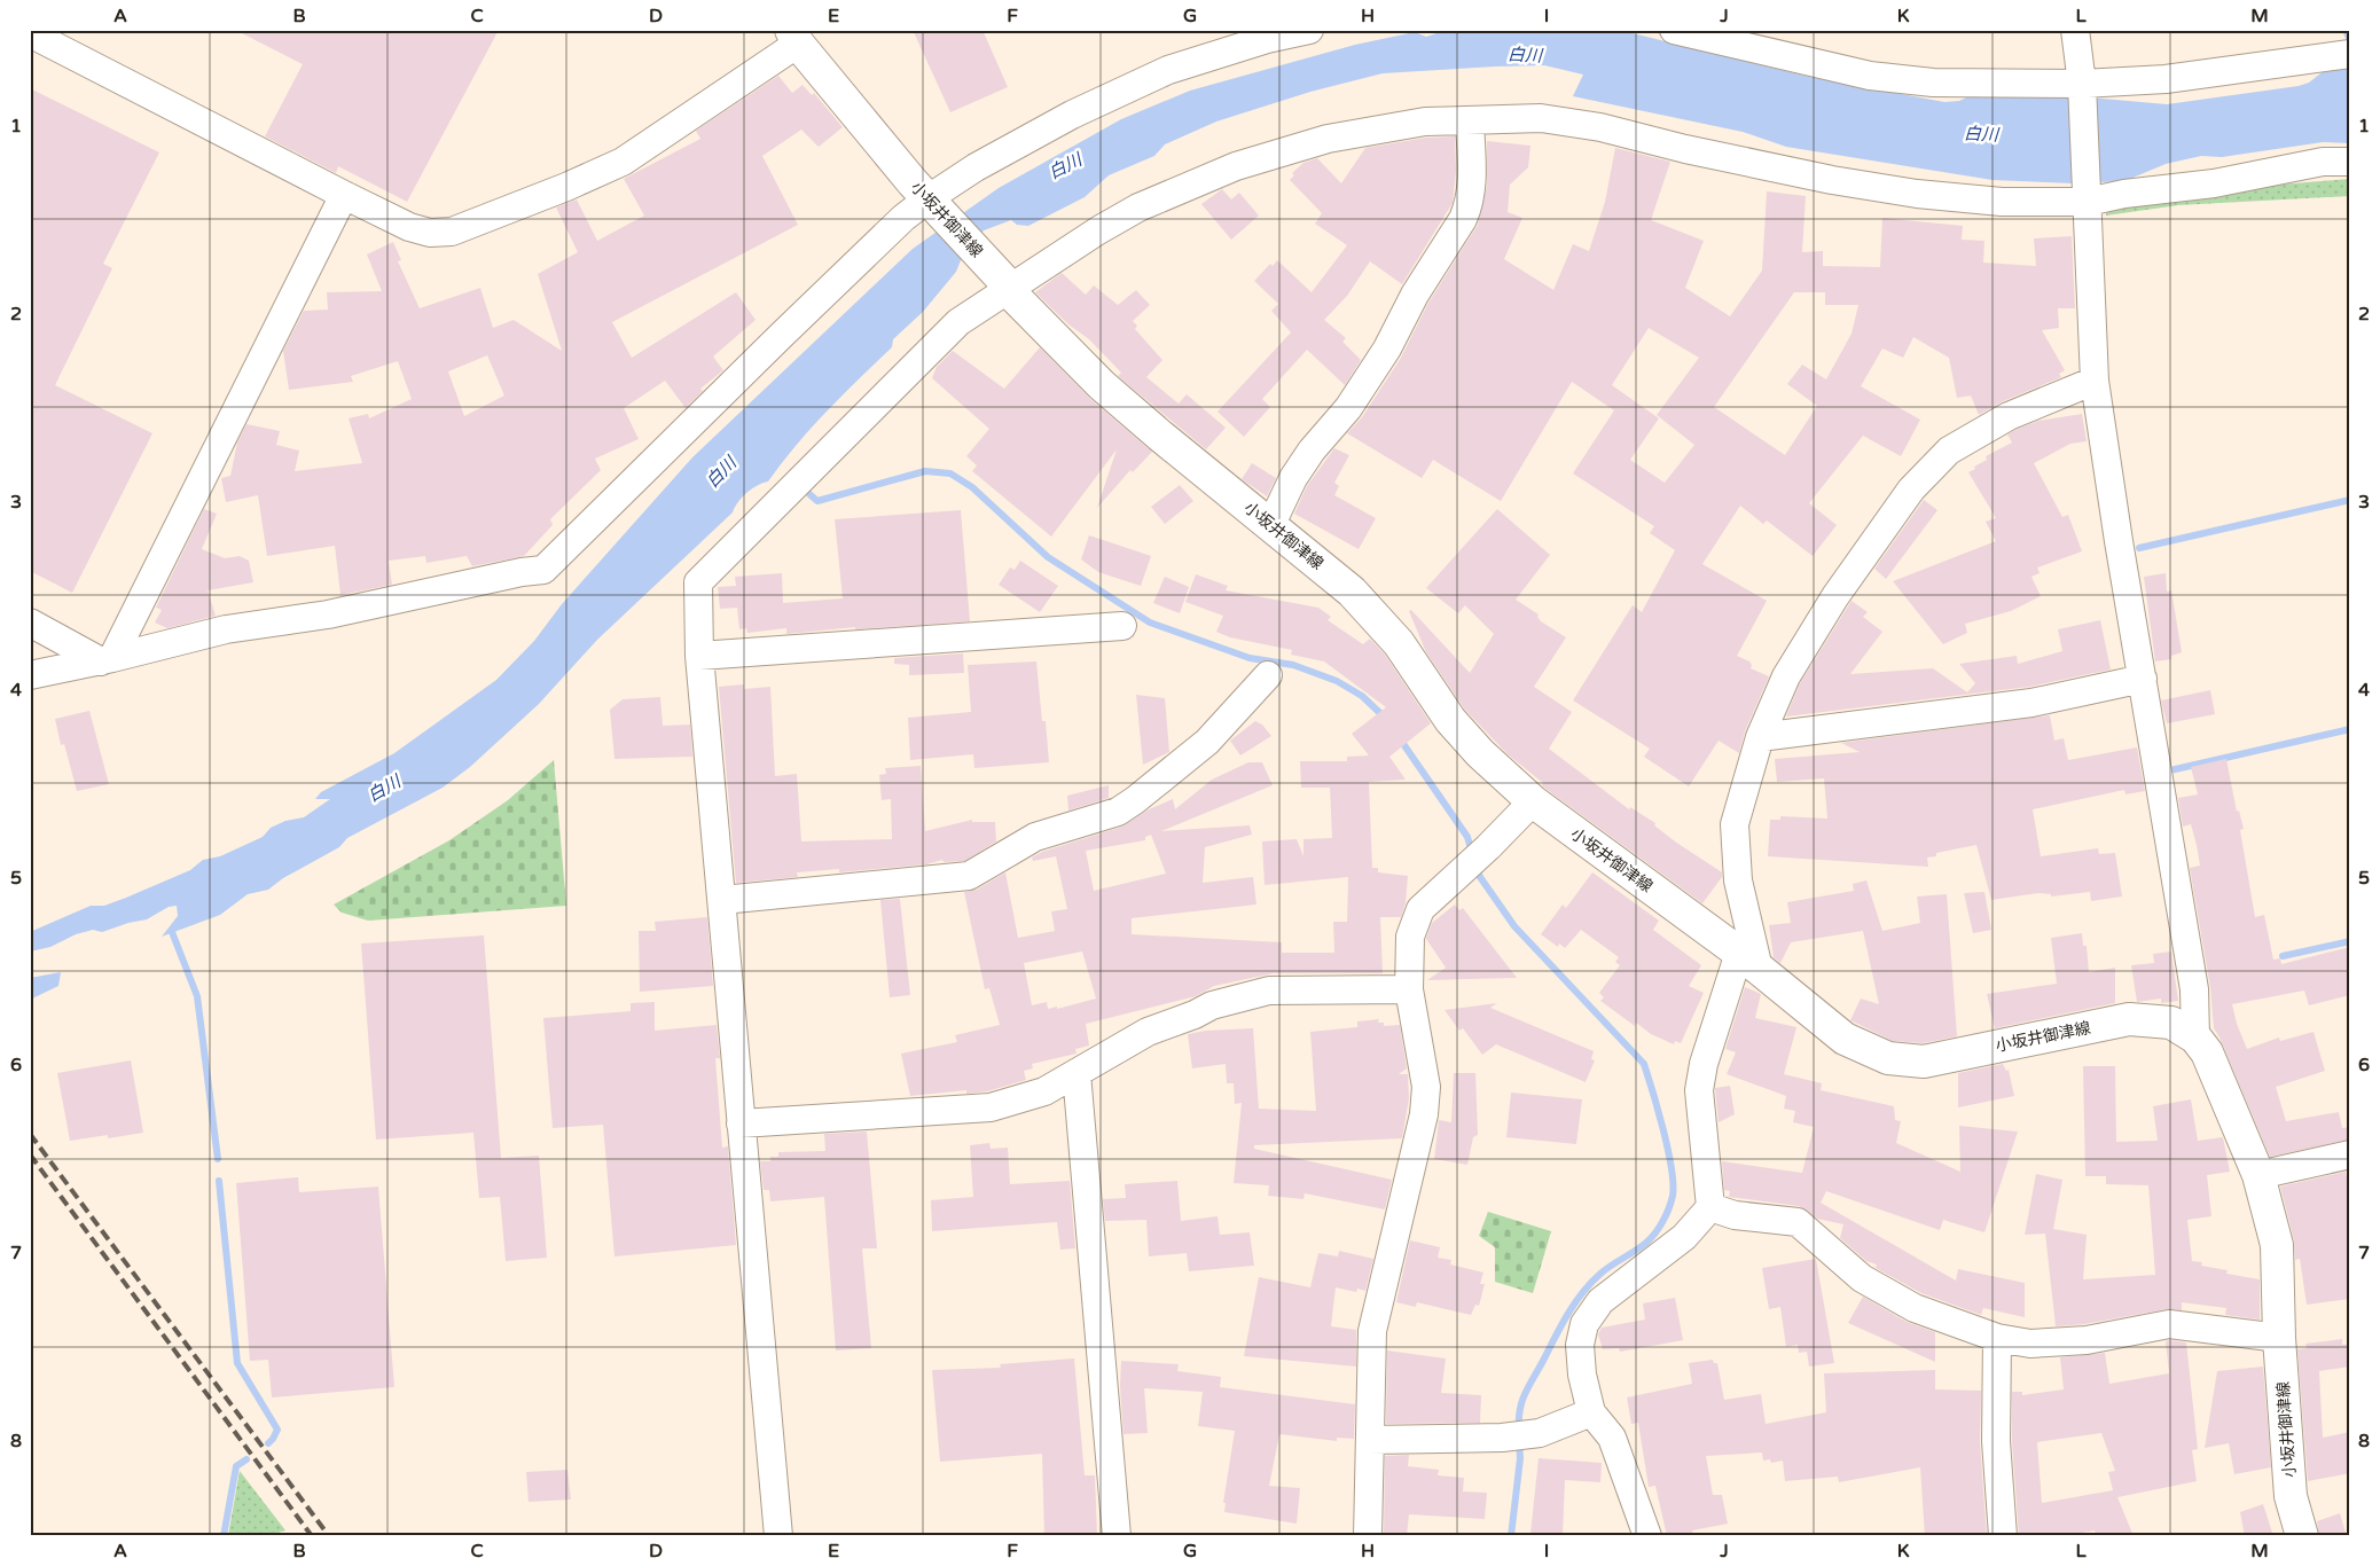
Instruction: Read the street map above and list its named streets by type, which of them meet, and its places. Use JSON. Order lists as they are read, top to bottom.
{
  "streets": {
    "main road": ["小坂井御津線"]
  },
  "water": ["白川"],
  "grid": {
    "columns": [
      "A",
      "B",
      "C",
      "D",
      "E",
      "F",
      "G",
      "H",
      "I",
      "J",
      "K",
      "L",
      "M"
    ],
    "rows": [
      "1",
      "2",
      "3",
      "4",
      "5",
      "6",
      "7",
      "8"
    ]
  }
}
